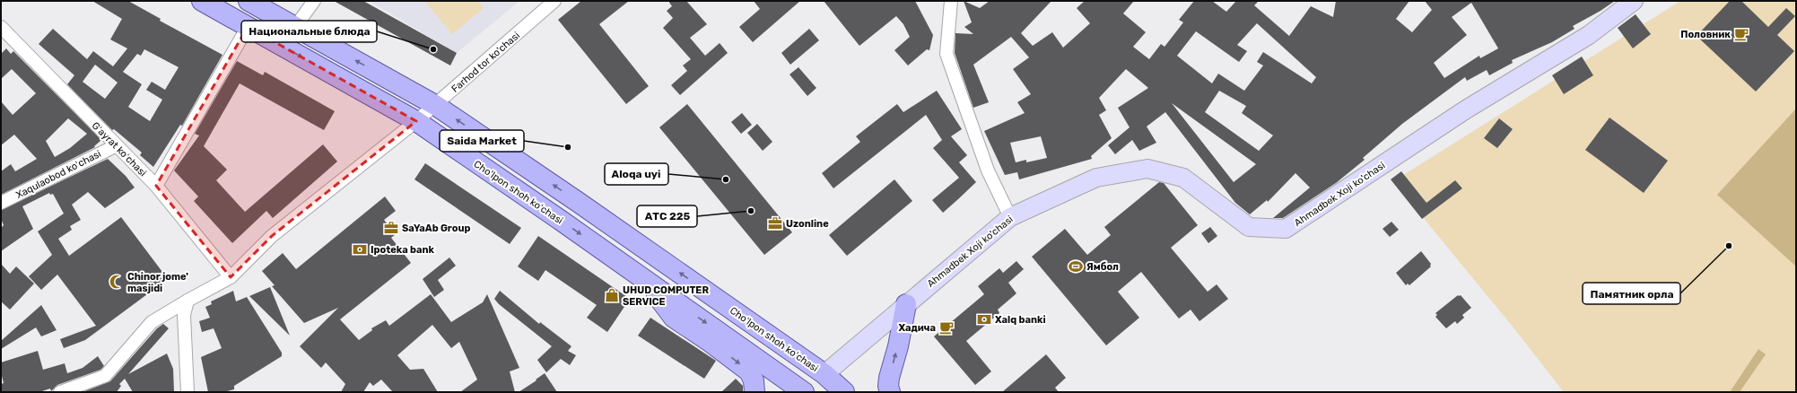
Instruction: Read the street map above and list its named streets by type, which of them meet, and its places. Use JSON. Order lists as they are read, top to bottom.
{
  "streets": {
    "main road": ["Choʻlpon shoh koʻchasi"],
    "street": [
      "Farhod tor ko'chasi",
      "Gʻayrat koʻchasi",
      "Xaqulaobod koʻchasi",
      "Ahmadbek Xoji ko'chasi"
    ]
  },
  "crossings": [
    ["Farhod tor ko'chasi", "Choʻlpon shoh koʻchasi"],
    ["Gʻayrat koʻchasi", "Xaqulaobod koʻchasi"],
    ["Choʻlpon shoh koʻchasi", "Ahmadbek Xoji ko'chasi"]
  ],
  "places": {
    "cafe": ["Половник", "Хадича"],
    "other": [
      "Национальные блюда",
      "Saida Market",
      "Aloqa uyi",
      "АТС 225",
      "Памятник орла"
    ],
    "office": ["Uzonline", "SaYaAb Group"],
    "bank": ["Ipoteka bank", "Xalq banki"],
    "sports": ["Ямбол"],
    "mosque": ["Chinor jome' masjidi"],
    "shop": ["UHUD COMPUTER SERVICE"]
  }
}
